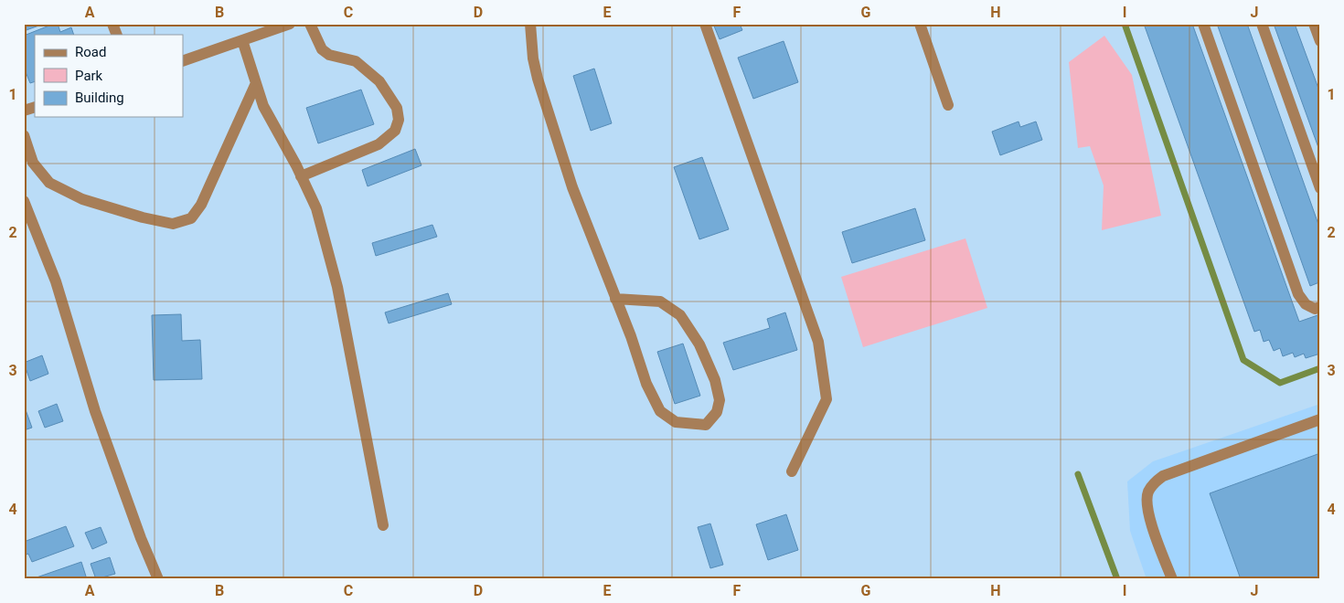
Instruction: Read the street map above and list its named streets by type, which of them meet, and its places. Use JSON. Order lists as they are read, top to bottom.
{
  "legend": ["Road", "Park", "Building"],
  "grid": {
    "columns": [
      "A",
      "B",
      "C",
      "D",
      "E",
      "F",
      "G",
      "H",
      "I",
      "J"
    ],
    "rows": [
      "1",
      "2",
      "3",
      "4"
    ]
  }
}
